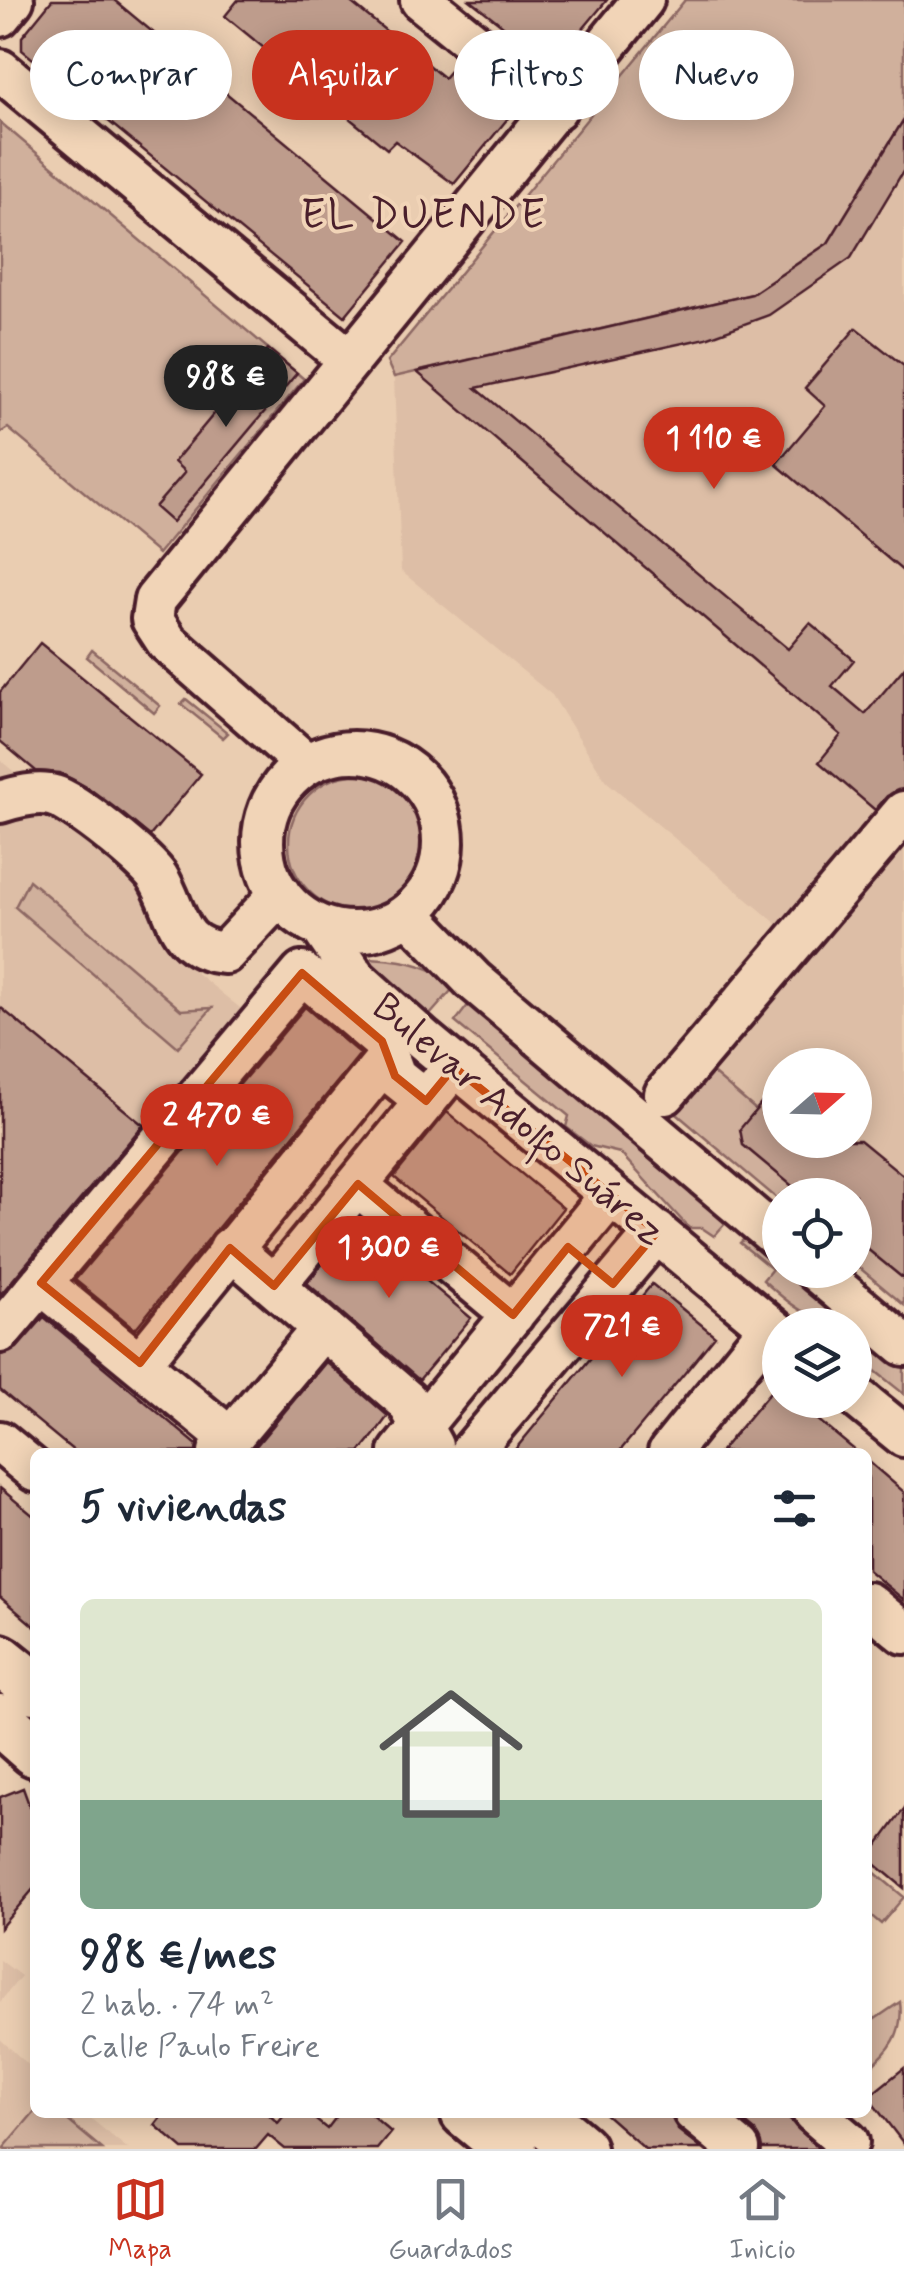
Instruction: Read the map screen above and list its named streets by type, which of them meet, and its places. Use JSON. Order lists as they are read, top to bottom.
{
  "streets": {
    "street": ["Bulevar Adolfo Suárez"]
  },
  "districts": ["EL DUENDE"],
  "north": "right",
  "page": {
    "chip": [
      "Comprar",
      "Alquilar",
      "Filtros",
      "Nuevo"
    ],
    "price": [
      "988 €",
      "1 110 €",
      "2 470 €",
      "1 300 €",
      "721 €"
    ],
    "heading": "5 viviendas",
    "list": [
      {
        "name": "988 €/mes",
        "note": "2 hab. · 74 m² · Calle Paulo Freire"
      }
    ],
    "tabs": ["Mapa", "Guardados", "Inicio"]
  }
}
